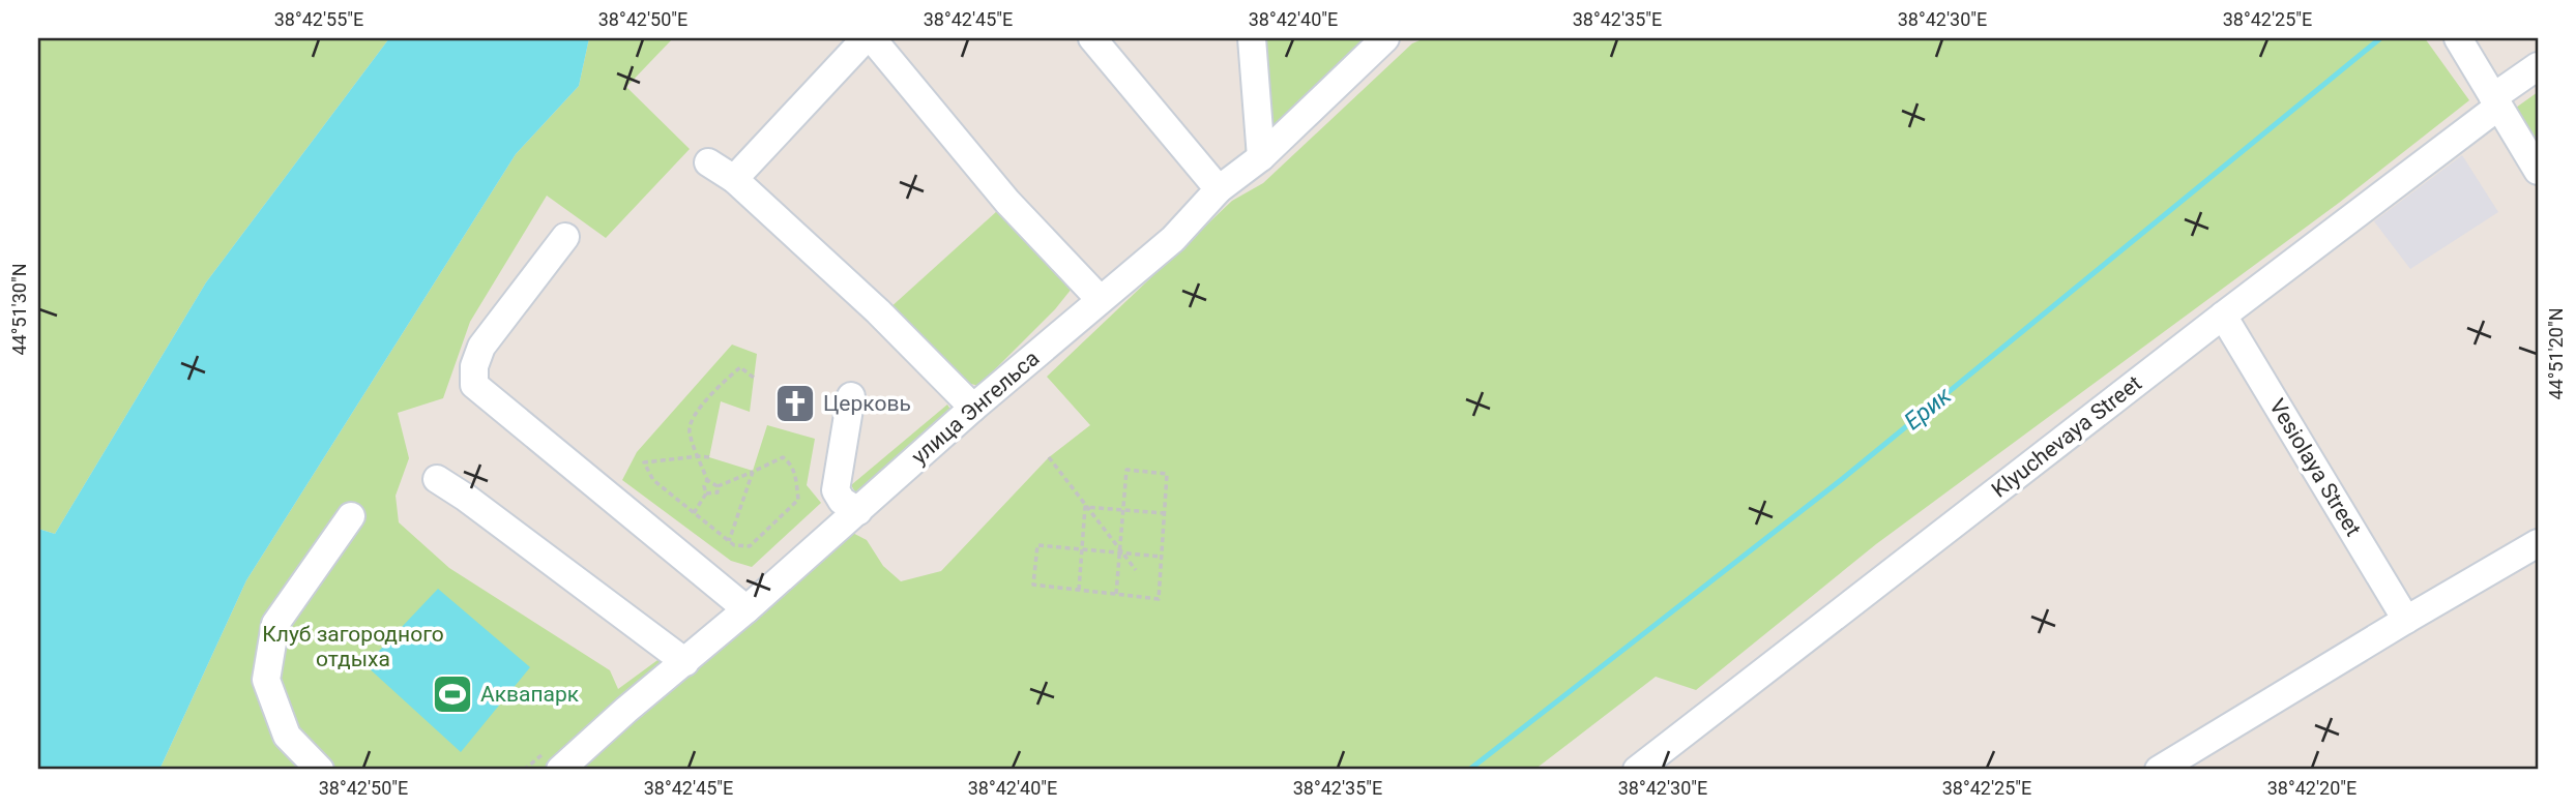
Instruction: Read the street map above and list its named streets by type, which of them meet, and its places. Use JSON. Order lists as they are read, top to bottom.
{
  "streets": {
    "street": ["улица Энгельса", "Klyuchevaya Street", "Vesiolaya Street"]
  },
  "crossings": [
    ["Klyuchevaya Street", "Vesiolaya Street"]
  ],
  "water": ["Ерик"],
  "parks": ["Клуб загородного отдыха"],
  "places": {
    "church": ["Церковь"],
    "sports": ["Аквапарк"]
  },
  "coordinates": [
    "38°42'55\"E",
    "38°42'50\"E",
    "38°42'45\"E",
    "38°42'40\"E",
    "38°42'35\"E",
    "38°42'30\"E",
    "38°42'25\"E",
    "44°51'30\"N",
    "44°51'20\"N",
    "38°42'20\"E"
  ]
}
